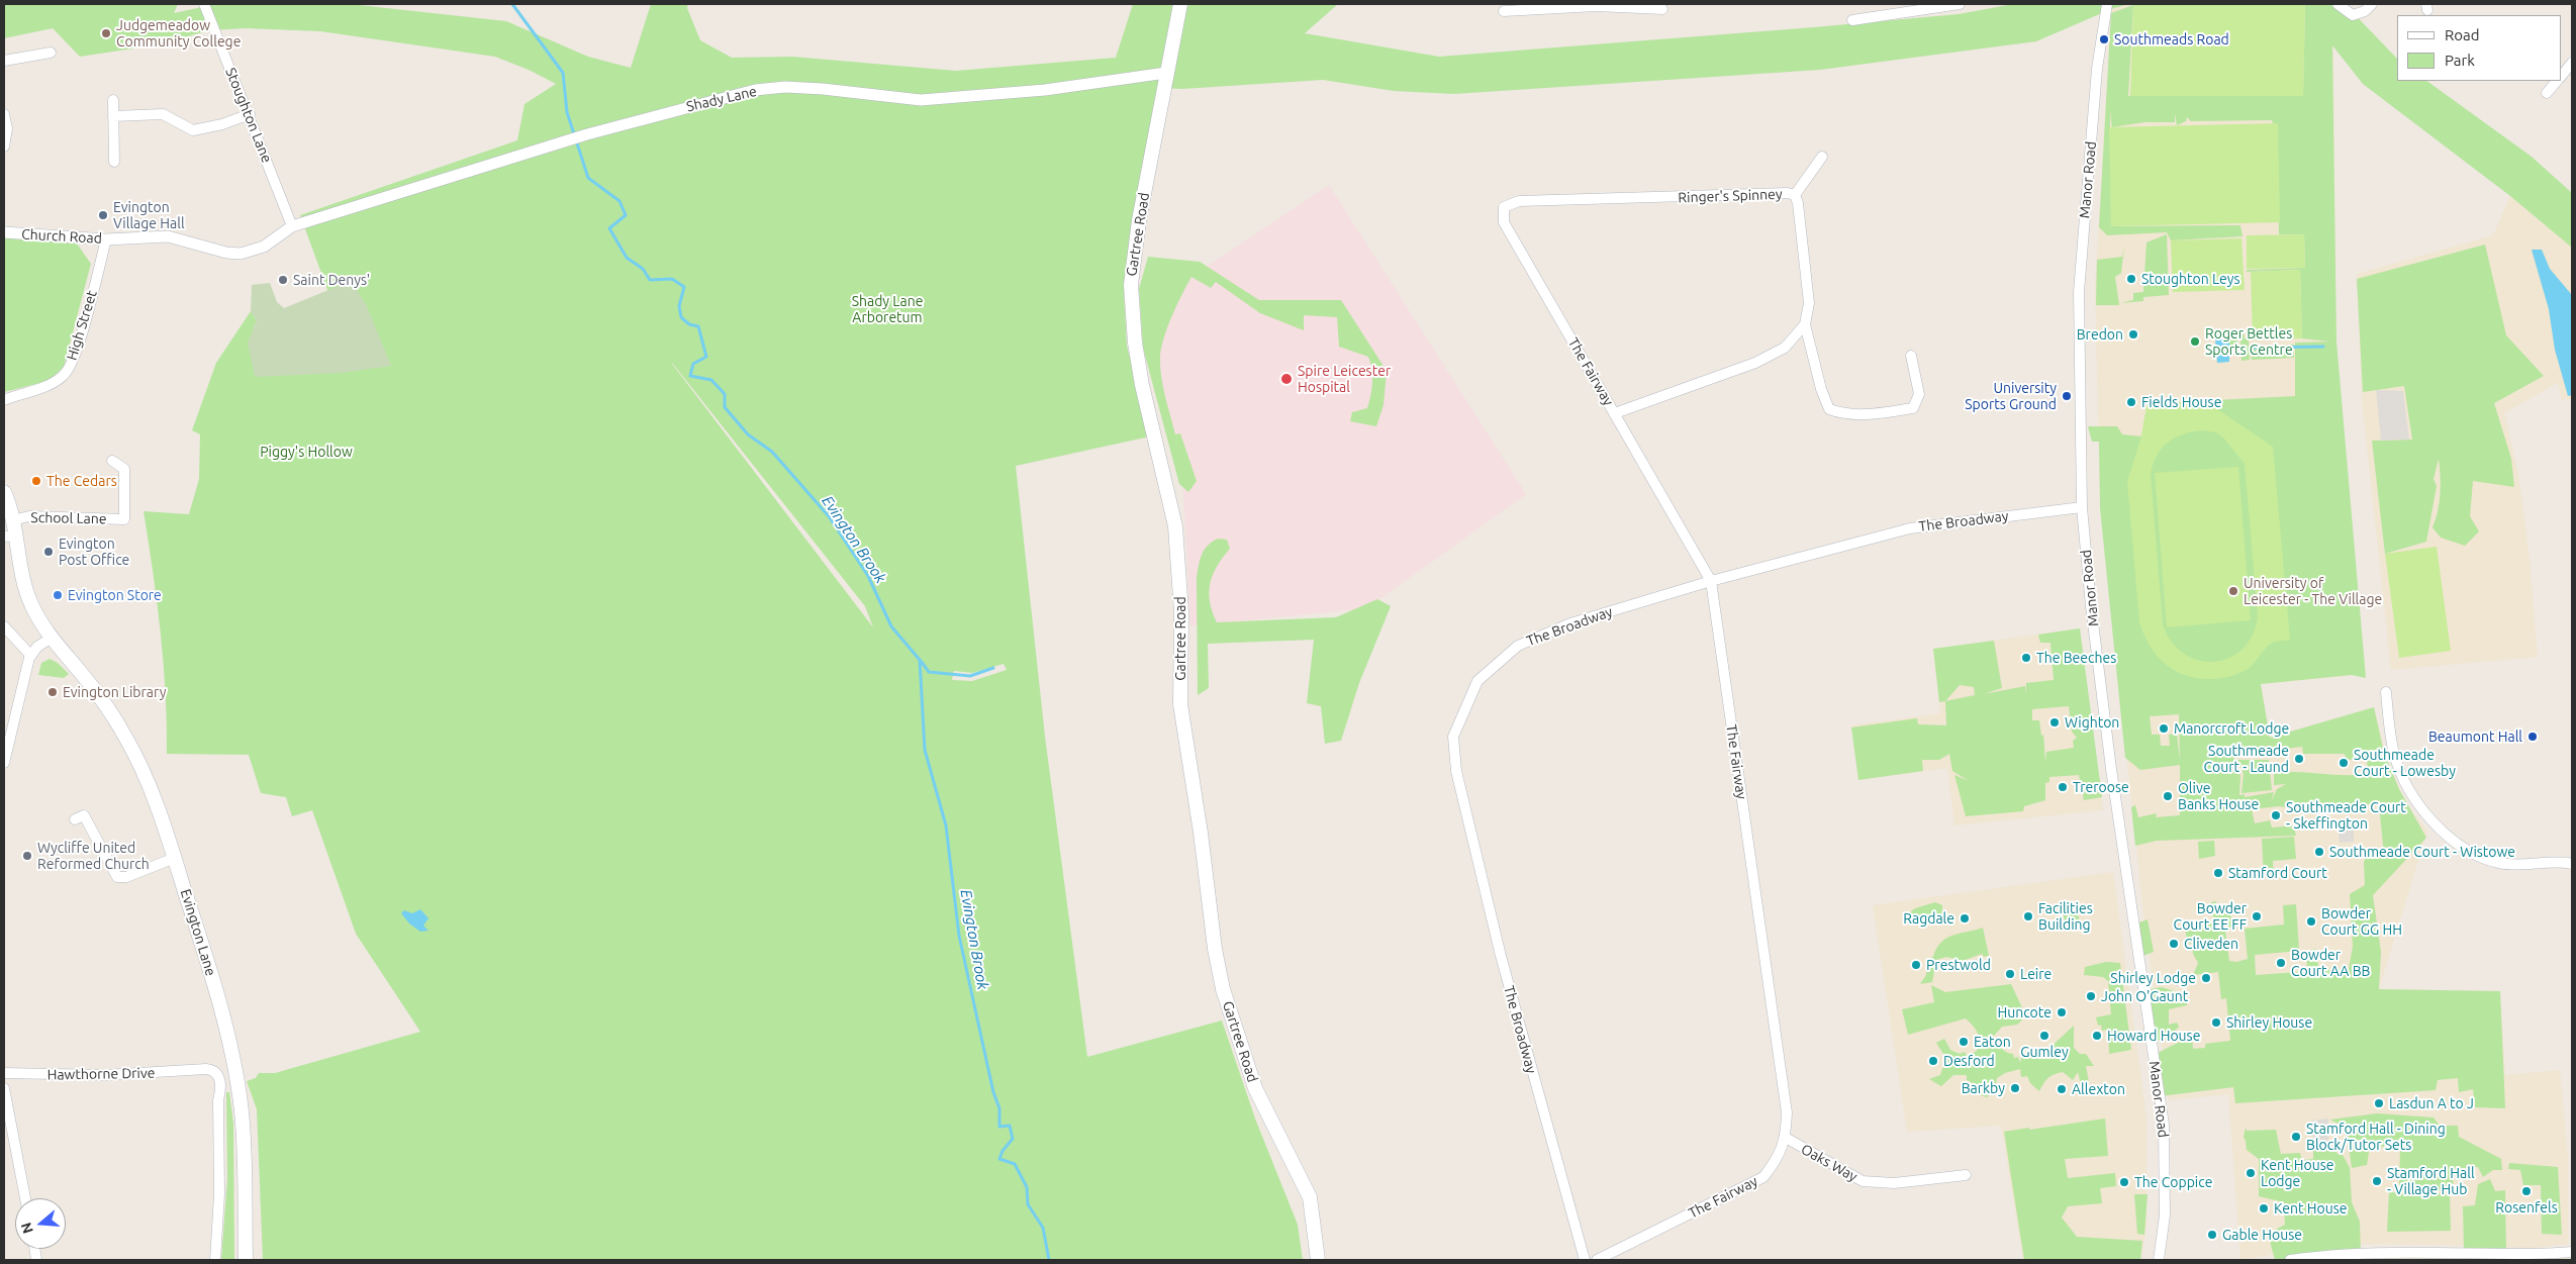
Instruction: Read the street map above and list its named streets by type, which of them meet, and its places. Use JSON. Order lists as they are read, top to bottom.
{
  "streets": {
    "main road": ["Gartree Road", "Evington Lane"],
    "street": [
      "Shady Lane",
      "Stoughton Lane",
      "Manor Road",
      "Ringer's Spinney",
      "Church Road",
      "High Street",
      "The Fairway",
      "School Lane",
      "The Broadway",
      "Hawthorne Drive",
      "Oaks Way"
    ]
  },
  "crossings": [
    ["Shady Lane", "Stoughton Lane"],
    ["Shady Lane", "Gartree Road"],
    ["Shady Lane", "Church Road"],
    ["Stoughton Lane", "Church Road"],
    ["Manor Road", "The Broadway"],
    ["Ringer's Spinney", "The Fairway"],
    ["Church Road", "High Street"],
    ["The Fairway", "The Broadway"],
    ["The Fairway", "Oaks Way"],
    ["School Lane", "Evington Lane"]
  ],
  "water": ["Evington Brook"],
  "parks": ["Shady Lane Arboretum", "Piggy's Hollow"],
  "places": [
    "Judgemeadow Community College",
    "Southmeads Road",
    "Evington Village Hall",
    "Stoughton Leys",
    "Saint Denys'",
    "Bredon",
    "Roger Bettles Sports Centre",
    "Spire Leicester Hospital",
    "University Sports Ground",
    "Fields House",
    "The Cedars",
    "Evington Post Office",
    "University of Leicester - The Village",
    "Evington Store",
    "The Beeches",
    "Evington Library",
    "Wighton",
    "Manorcroft Lodge",
    "Beaumont Hall",
    "Southmeade Court - Laund",
    "Southmeade Court - Lowesby",
    "Treroose",
    "Olive Banks House",
    "Southmeade Court - Skeffington",
    "Southmeade Court - Wistowe",
    "Wycliffe United Reformed Church",
    "Stamford Court",
    "Facilities Building",
    "Bowder Court EE FF",
    "Ragdale",
    "Bowder Court GG HH",
    "Cliveden",
    "Bowder Court AA BB",
    "Prestwold",
    "Leire",
    "Shirley Lodge",
    "John O'Gaunt",
    "Huncote",
    "Shirley House",
    "Gumley",
    "Howard House",
    "Eaton",
    "Desford",
    "Barkby",
    "Allexton",
    "Lasdun A to J",
    "Stamford Hall - Dining Block/Tutor Sets",
    "Kent House Lodge",
    "Stamford Hall - Village Hub",
    "The Coppice",
    "Rosenfels",
    "Kent House",
    "Gable House"
  ],
  "legend": ["Road", "Park"],
  "north": "left"
}
